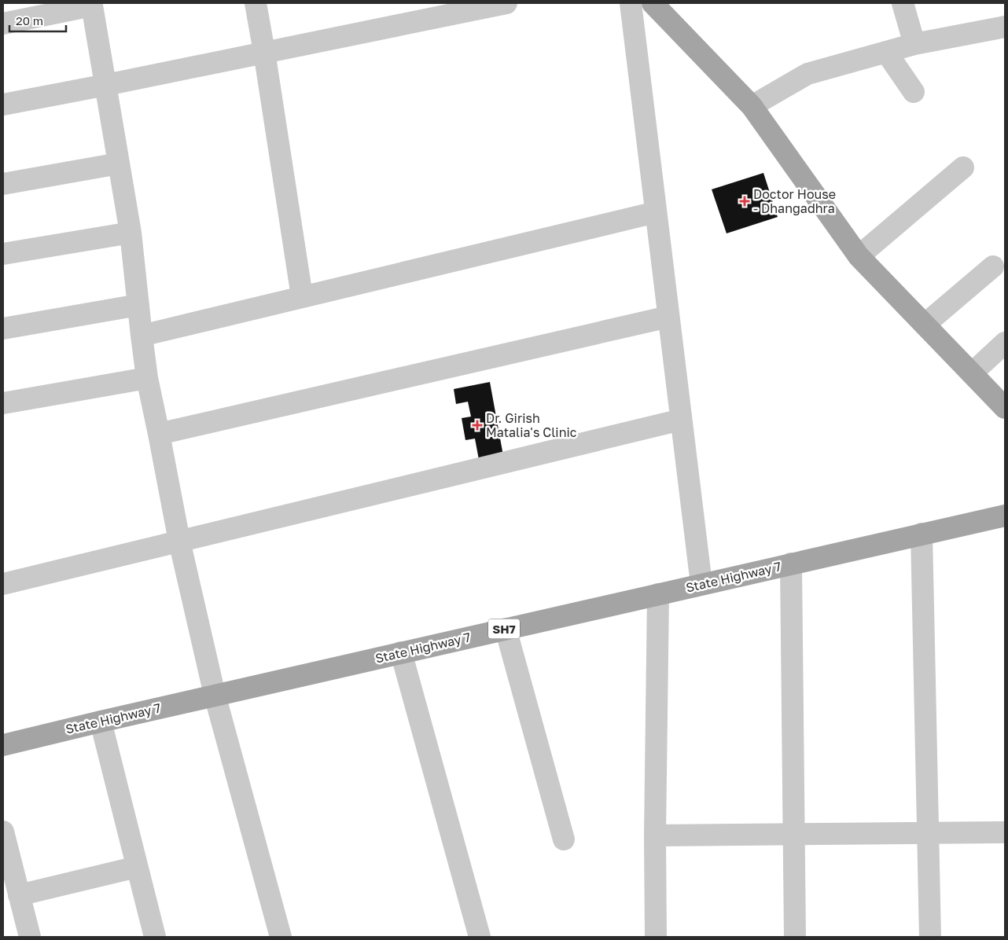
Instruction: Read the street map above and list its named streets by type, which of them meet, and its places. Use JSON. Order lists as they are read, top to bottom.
{
  "streets": {
    "main road": ["State Highway 7", "SH7"]
  },
  "places": {
    "health": ["Doctor House - Dhangadhra", "Dr. Girish Matalia's Clinic"]
  },
  "scale_bar": "20 m"
}
